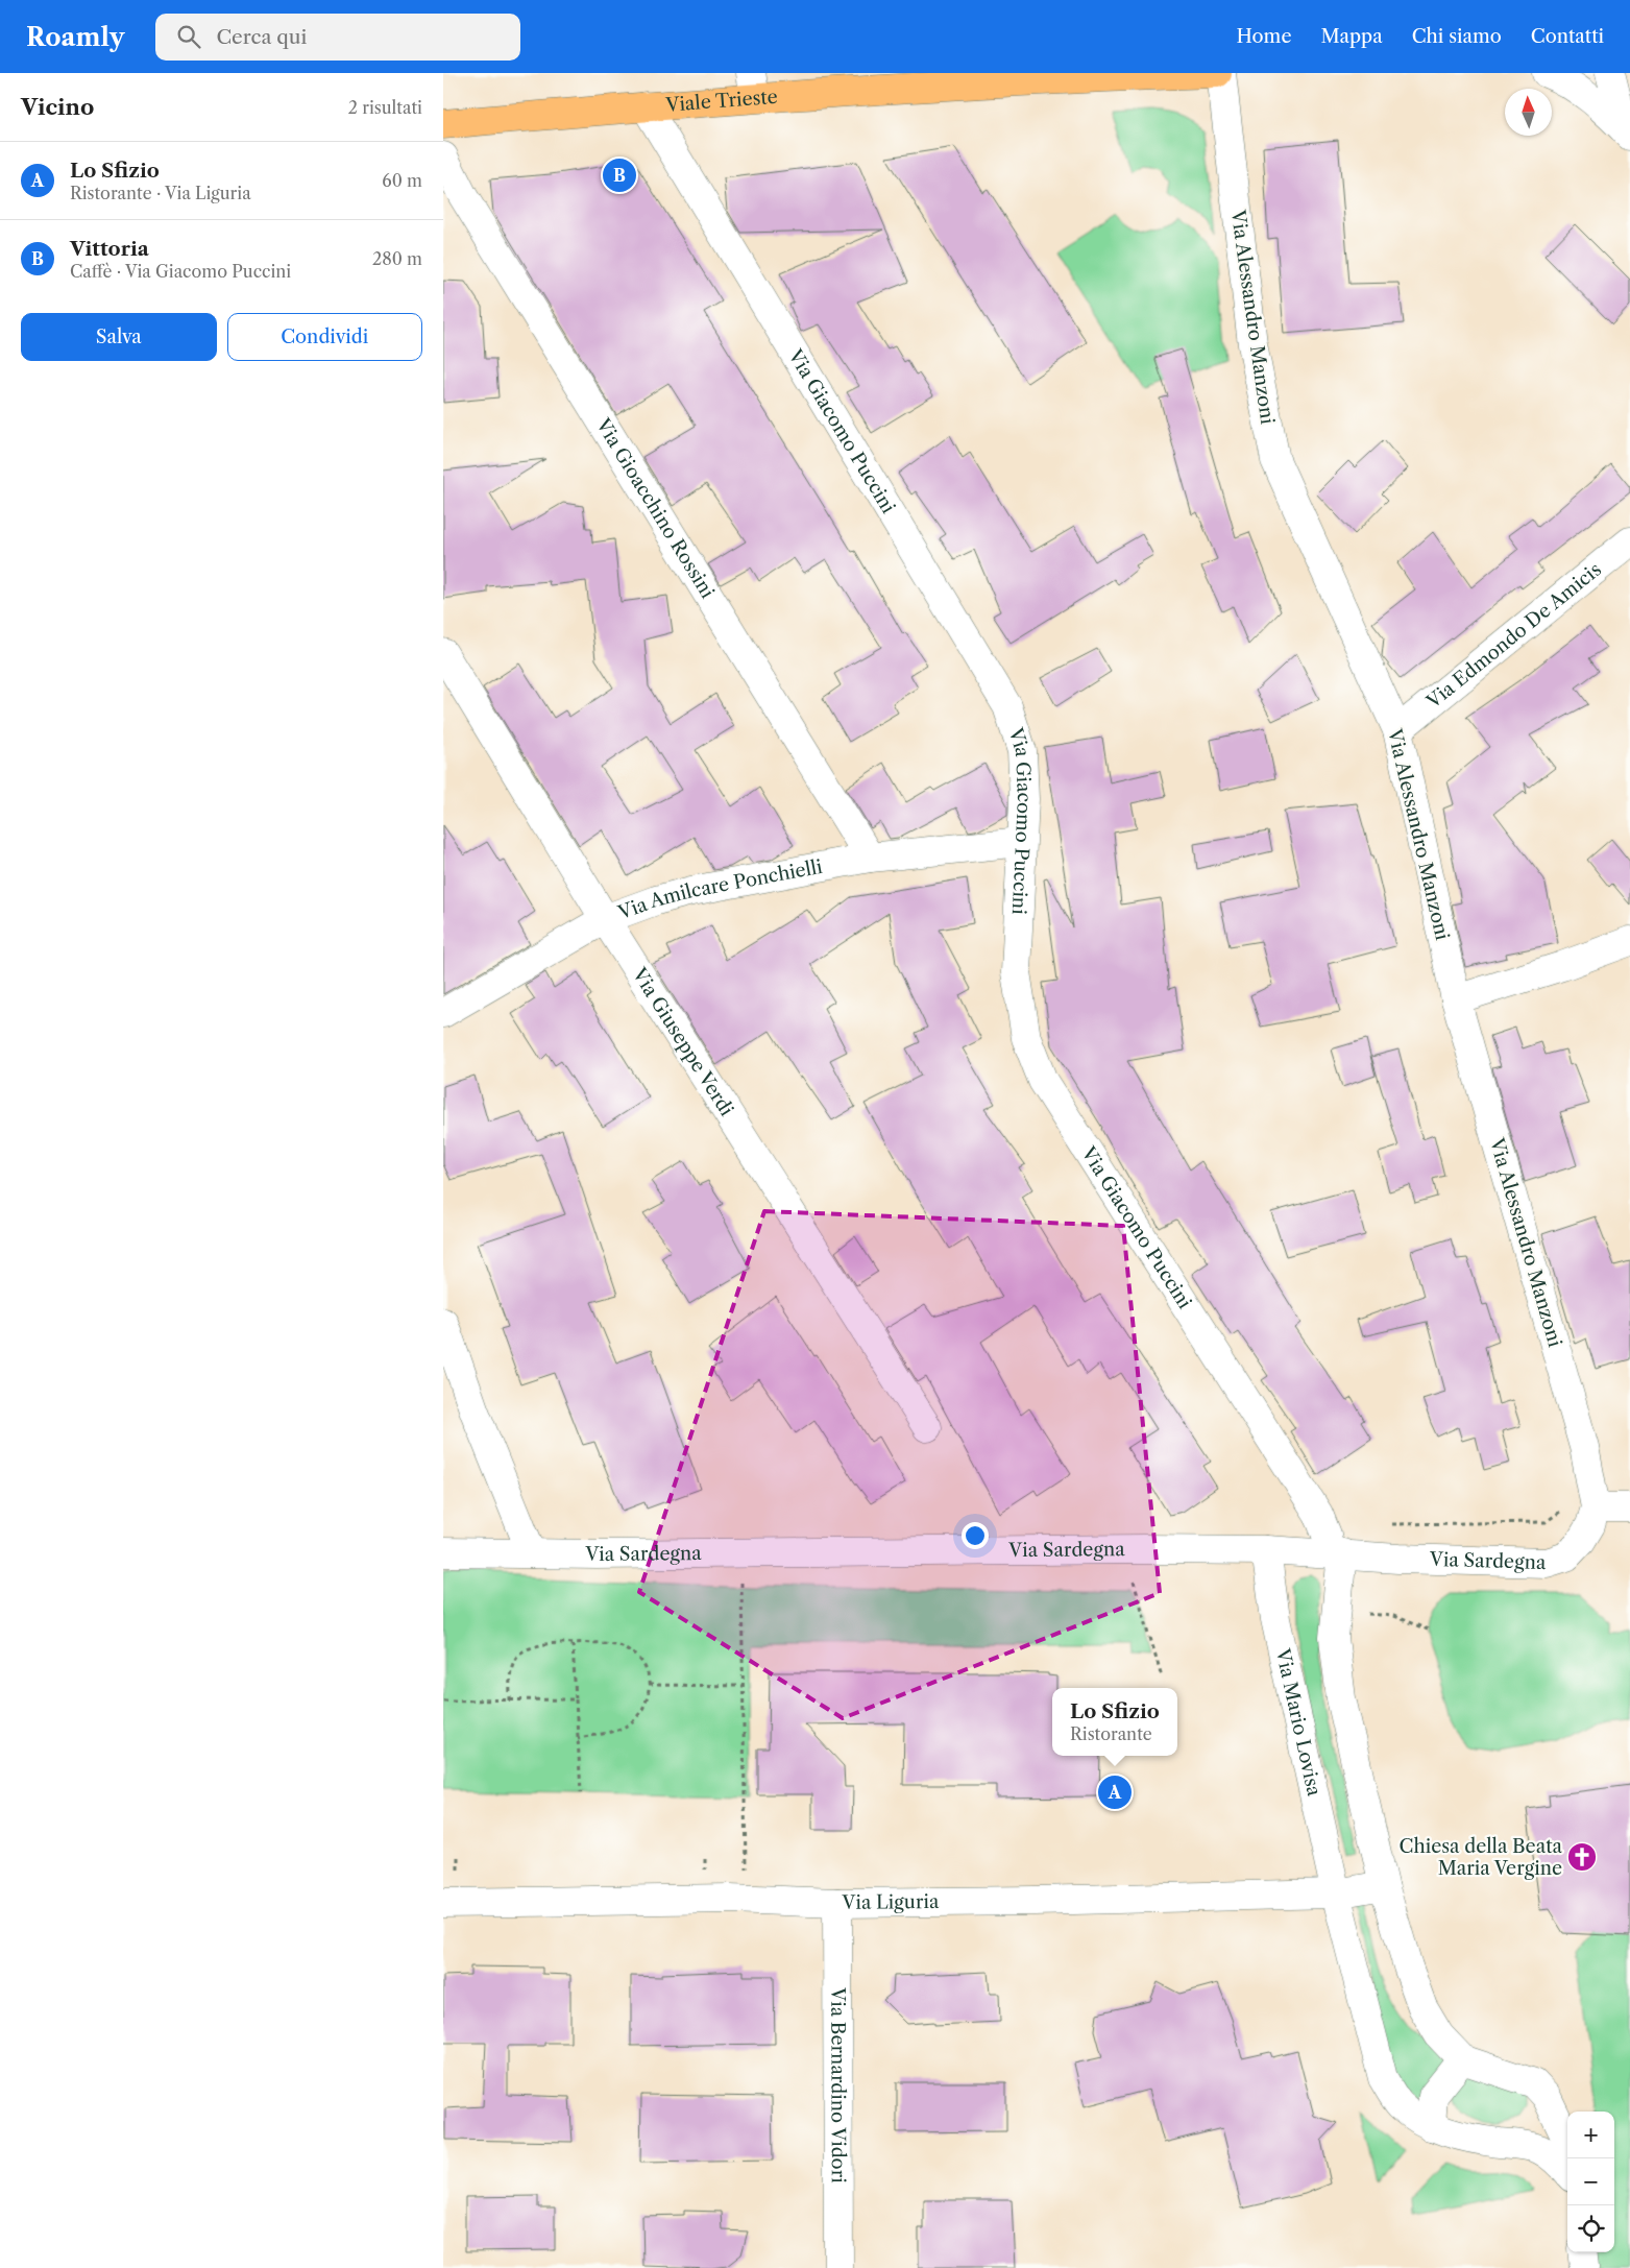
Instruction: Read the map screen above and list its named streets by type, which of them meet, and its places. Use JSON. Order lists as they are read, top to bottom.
{
  "streets": {
    "main road": ["Viale Trieste"],
    "street": [
      "Via Alessandro Manzoni",
      "Via Giacomo Puccini",
      "Via Gioacchino Rossini",
      "Via Edmondo De Amicis",
      "Via Amilcare Ponchielli",
      "Via Giuseppe Verdi",
      "Via Sardegna",
      "Via Mario Lovisa",
      "Via Liguria",
      "Via Bernardino Vidori"
    ]
  },
  "crossings": [
    ["Viale Trieste", "Via Alessandro Manzoni"],
    ["Viale Trieste", "Via Giacomo Puccini"],
    ["Via Alessandro Manzoni", "Via Edmondo De Amicis"],
    ["Via Alessandro Manzoni", "Via Sardegna"],
    ["Via Giacomo Puccini", "Via Amilcare Ponchielli"],
    ["Via Giacomo Puccini", "Via Sardegna"],
    ["Via Gioacchino Rossini", "Via Amilcare Ponchielli"],
    ["Via Amilcare Ponchielli", "Via Giuseppe Verdi"],
    ["Via Sardegna", "Via Mario Lovisa"],
    ["Via Mario Lovisa", "Via Liguria"],
    ["Via Liguria", "Via Bernardino Vidori"]
  ],
  "places": {
    "church": ["Chiesa della Beata Maria Vergine"]
  },
  "north": "top",
  "page": {
    "header": "Roamly",
    "search": "Cerca qui",
    "nav": [
      "Home",
      "Mappa",
      "Chi siamo",
      "Contatti"
    ],
    "heading": ["Vicino", "2 risultati"],
    "list": [
      {
        "mark": "A",
        "name": "Lo Sfizio",
        "note": "Ristorante · Via Liguria",
        "value": "60 m"
      },
      {
        "mark": "B",
        "name": "Vittoria",
        "note": "Caffè · Via Giacomo Puccini",
        "value": "280 m"
      }
    ],
    "pins": ["B", "A"],
    "buttons": ["Salva", "Condividi"],
    "popup": ["Lo Sfizio", "Ristorante"],
    "map_buttons": ["+", "−"]
  }
}
